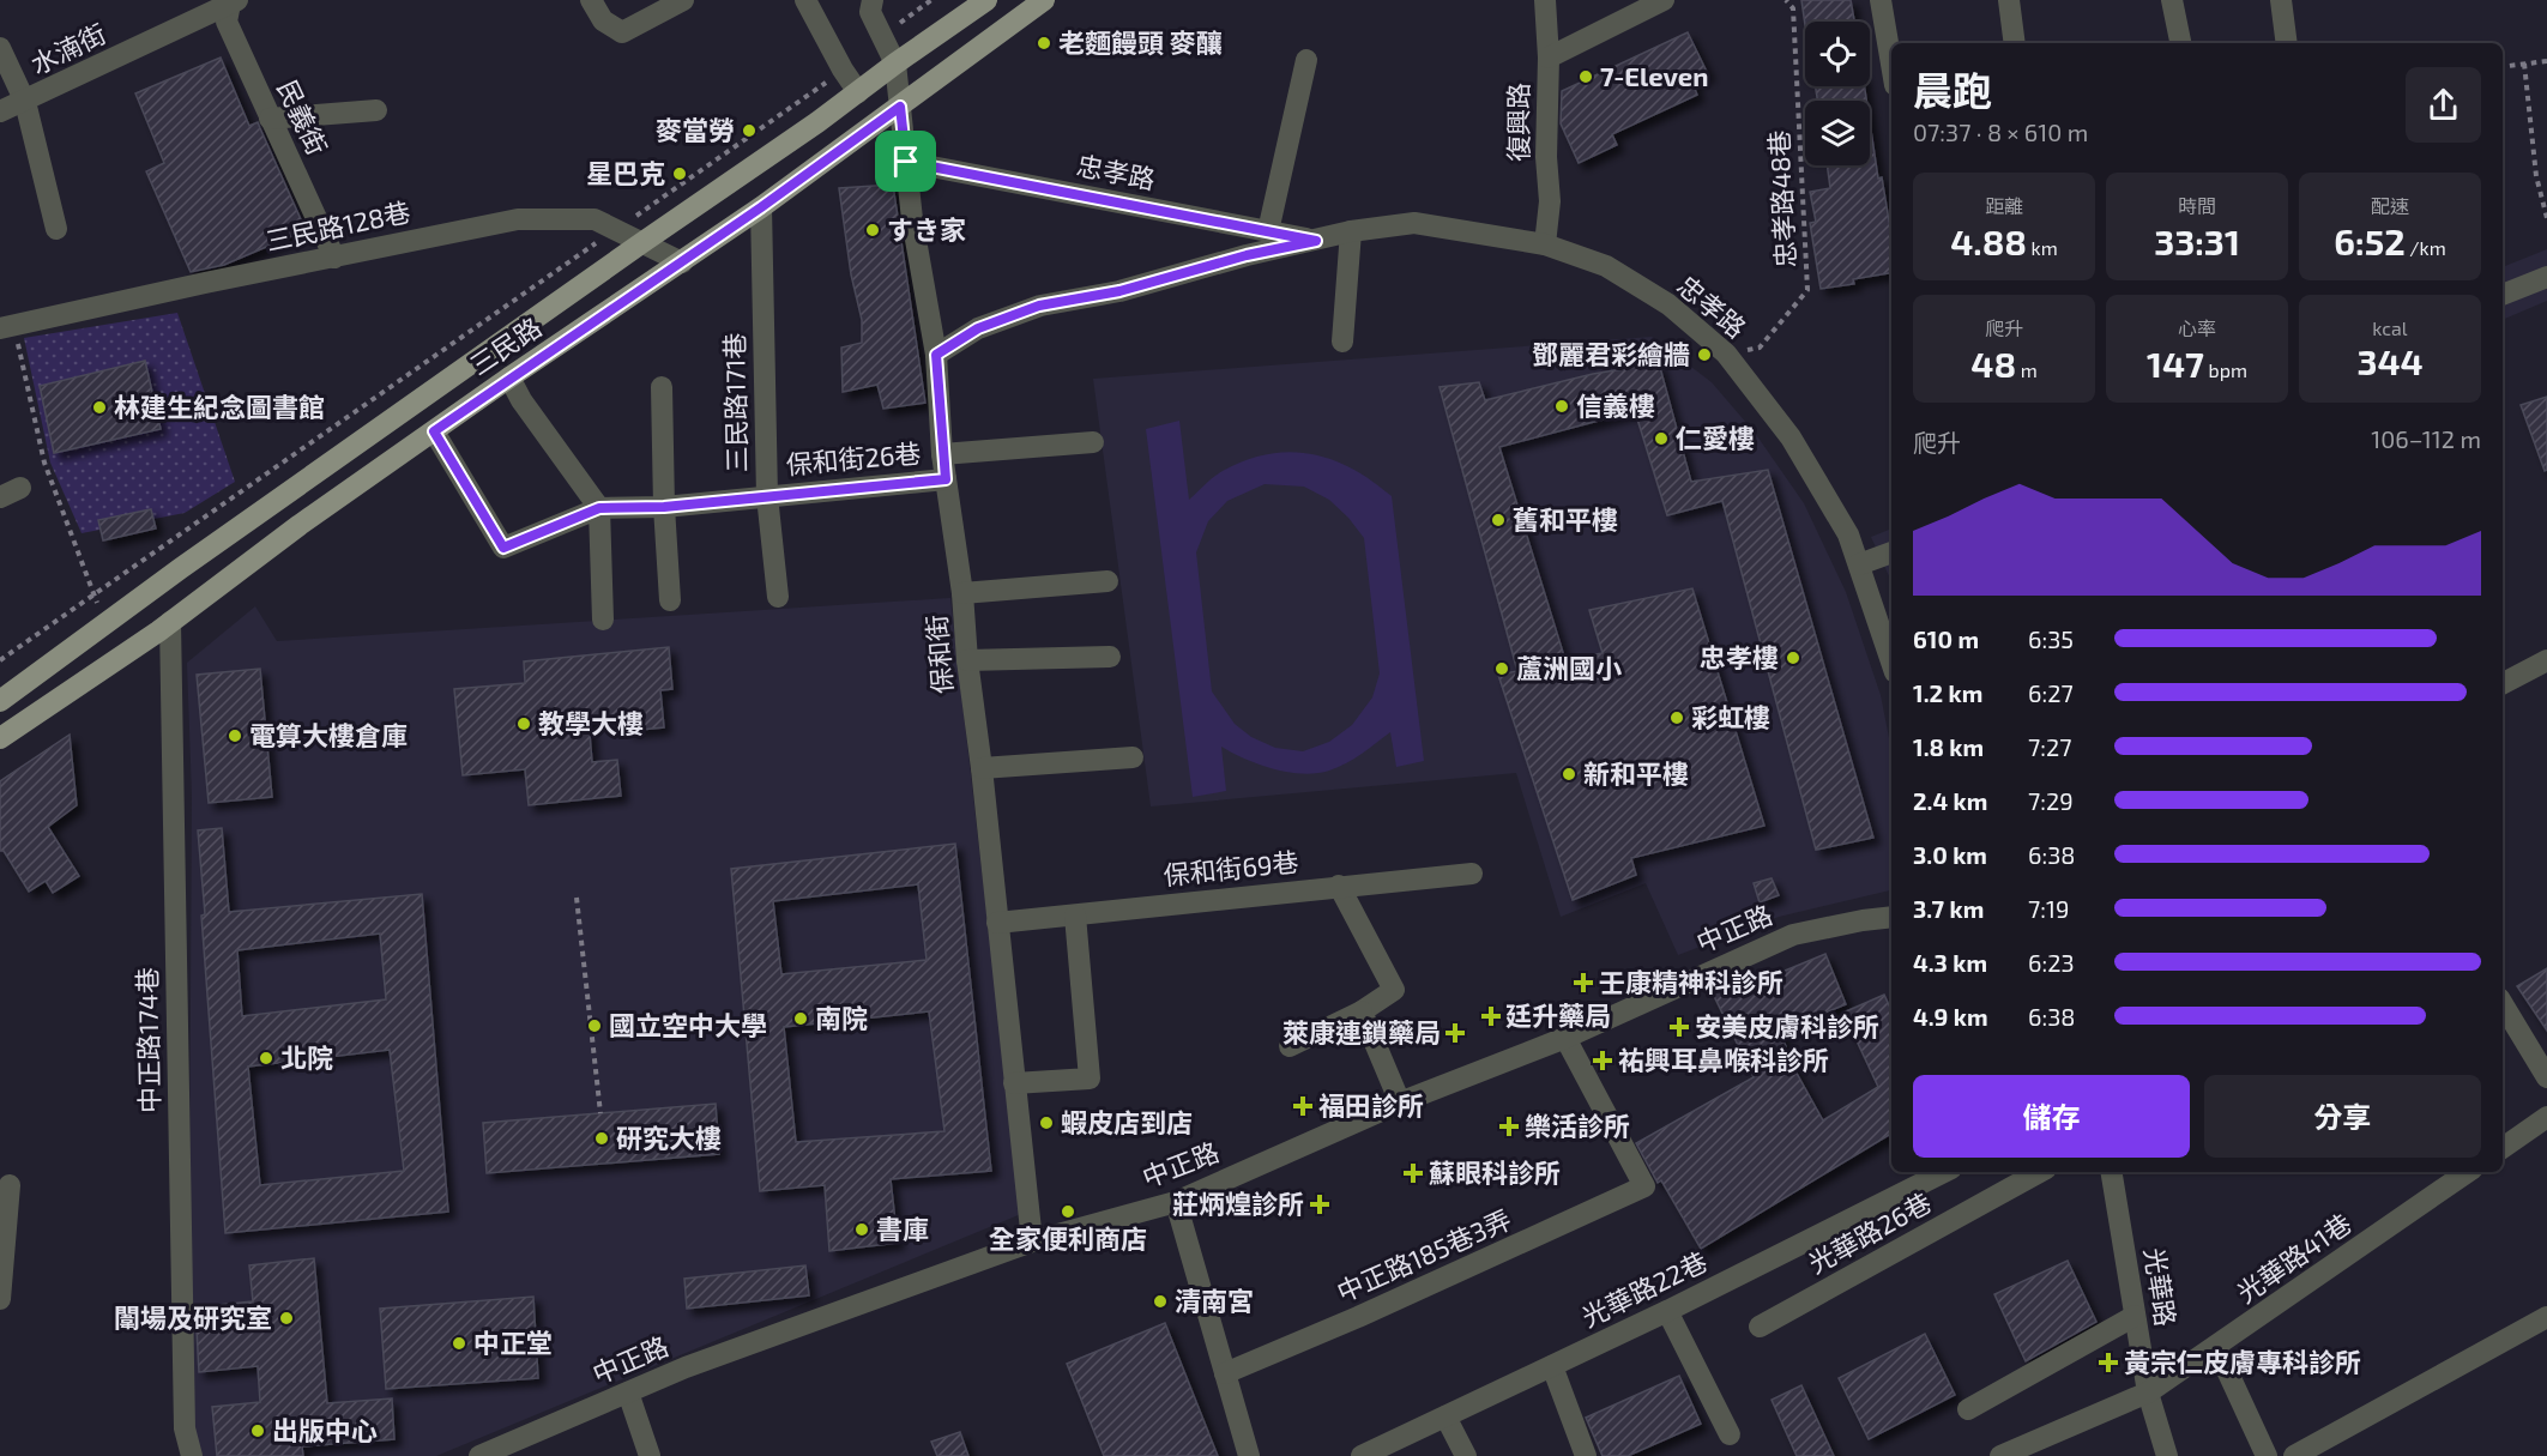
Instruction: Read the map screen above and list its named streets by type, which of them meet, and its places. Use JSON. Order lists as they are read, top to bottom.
{
  "streets": {
    "main road": ["三民路"],
    "street": [
      "水湳街",
      "民義街",
      "復興路",
      "忠孝路",
      "三民路128巷",
      "三民路171巷",
      "保和街26巷",
      "保和街",
      "保和街69巷",
      "中正路",
      "中正路174巷",
      "光華路26巷",
      "中正路185巷3弄",
      "光華路41巷",
      "光華路",
      "光華路22巷"
    ],
    "path": ["忠孝路48巷"]
  },
  "crossings": [
    ["水湳街", "民義街"],
    ["民義街", "三民路128巷"],
    ["復興路", "忠孝路"],
    ["忠孝路", "忠孝路48巷"],
    ["忠孝路", "保和街"],
    ["三民路128巷", "三民路"],
    ["三民路", "三民路171巷"],
    ["三民路", "保和街"],
    ["三民路", "中正路174巷"],
    ["三民路171巷", "保和街26巷"],
    ["保和街26巷", "保和街"],
    ["保和街", "保和街69巷"],
    ["保和街", "中正路"],
    ["中正路", "中正路185巷3弄"],
    ["光華路41巷", "光華路"]
  ],
  "places": {
    "other": [
      "老麵饅頭 麥釀",
      "7-Eleven",
      "麥當勞",
      "星巴克",
      "すき家",
      "鄧麗君彩繪牆",
      "信義樓",
      "林建生紀念圖書館",
      "仁愛樓",
      "舊和平樓",
      "忠孝樓",
      "蘆洲國小",
      "彩虹樓",
      "教學大樓",
      "電算大樓倉庫",
      "新和平樓",
      "南院",
      "國立空中大學",
      "北院",
      "蝦皮店到店",
      "研究大樓",
      "全家便利商店",
      "書庫",
      "清南宮",
      "闈場及研究室",
      "中正堂",
      "出版中心"
    ],
    "health": [
      "壬康精神科診所",
      "廷升藥局",
      "安美皮膚科診所",
      "萊康連鎖藥局",
      "祐興耳鼻喉科診所",
      "福田診所",
      "樂活診所",
      "蘇眼科診所",
      "莊炳煌診所",
      "黃宗仁皮膚專科診所"
    ]
  },
  "page": {
    "heading": ["晨跑", "07:37 · 8 × 610 m"],
    "stats": [
      ["距離", "4.88 km"],
      ["時間", "33:31"],
      ["配速", "6:52 /km"],
      ["爬升", "48 m"],
      ["心率", "147 bpm"],
      ["kcal", "344"]
    ],
    "chart": ["爬升", "106–112 m"],
    "list": [
      {
        "name": "610 m",
        "note": "6:35"
      },
      {
        "name": "1.2 km",
        "note": "6:27"
      },
      {
        "name": "1.8 km",
        "note": "7:27"
      },
      {
        "name": "2.4 km",
        "note": "7:29"
      },
      {
        "name": "3.0 km",
        "note": "6:38"
      },
      {
        "name": "3.7 km",
        "note": "7:19"
      },
      {
        "name": "4.3 km",
        "note": "6:23"
      },
      {
        "name": "4.9 km",
        "note": "6:38"
      }
    ],
    "buttons": ["儲存", "分享"]
  }
}
